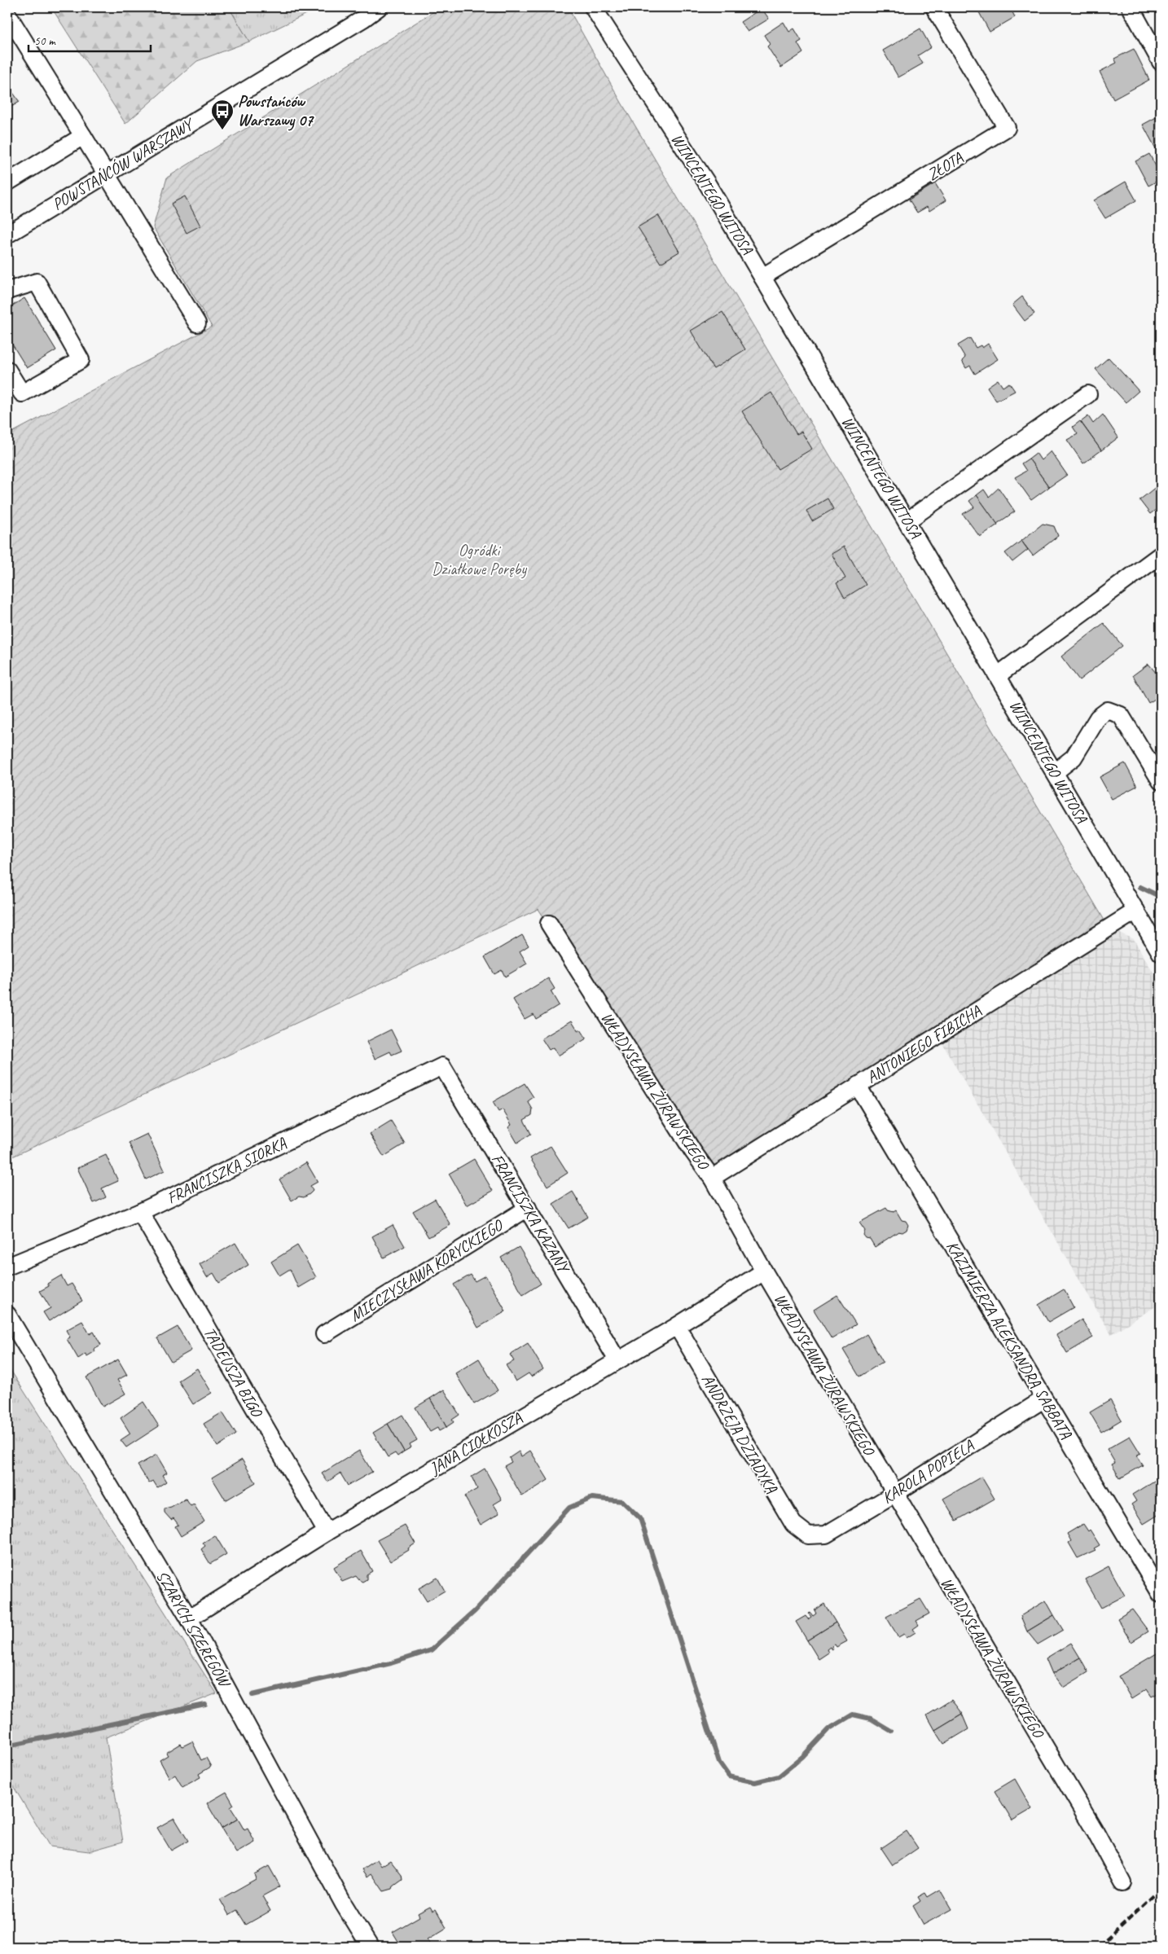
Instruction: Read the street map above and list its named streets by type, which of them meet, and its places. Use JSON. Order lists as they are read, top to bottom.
{
  "streets": {
    "street": [
      "POWSTAŃCÓW WARSZAWY",
      "ZŁOTA",
      "WINCENTEGO WITOSA",
      "ANTONIEGO FIBICHA",
      "WŁADYSŁAWA ŻURAWSKIEGO",
      "FRANCISZKA SIORKA",
      "FRANCISZKA KAZANY",
      "MIECZYSŁAWA KORYCKIEGO",
      "KAZIMIERZA ALEKSANDRA SABBATA",
      "TADEUSZA BIGO",
      "ANDRZEJA DZIADYKA",
      "JANA CIOŁKOSZA",
      "KAROLA POPIELA",
      "SZARYCH SZEREGÓW"
    ]
  },
  "crossings": [
    ["ZŁOTA", "WINCENTEGO WITOSA"],
    ["WINCENTEGO WITOSA", "ANTONIEGO FIBICHA"],
    ["ANTONIEGO FIBICHA", "WŁADYSŁAWA ŻURAWSKIEGO"],
    ["ANTONIEGO FIBICHA", "KAZIMIERZA ALEKSANDRA SABBATA"],
    ["WŁADYSŁAWA ŻURAWSKIEGO", "JANA CIOŁKOSZA"],
    ["WŁADYSŁAWA ŻURAWSKIEGO", "KAROLA POPIELA"],
    ["FRANCISZKA SIORKA", "FRANCISZKA KAZANY"],
    ["FRANCISZKA SIORKA", "TADEUSZA BIGO"],
    ["FRANCISZKA KAZANY", "MIECZYSŁAWA KORYCKIEGO"],
    ["FRANCISZKA KAZANY", "JANA CIOŁKOSZA"],
    ["KAZIMIERZA ALEKSANDRA SABBATA", "KAROLA POPIELA"],
    ["TADEUSZA BIGO", "JANA CIOŁKOSZA"],
    ["ANDRZEJA DZIADYKA", "JANA CIOŁKOSZA"],
    ["ANDRZEJA DZIADYKA", "KAROLA POPIELA"],
    ["JANA CIOŁKOSZA", "SZARYCH SZEREGÓW"]
  ],
  "parks": ["Ogródki Działkowe Poręby"],
  "places": {
    "bus stop": ["Powstańców Warszawy 07"]
  },
  "scale_bar": "50 m"
}
